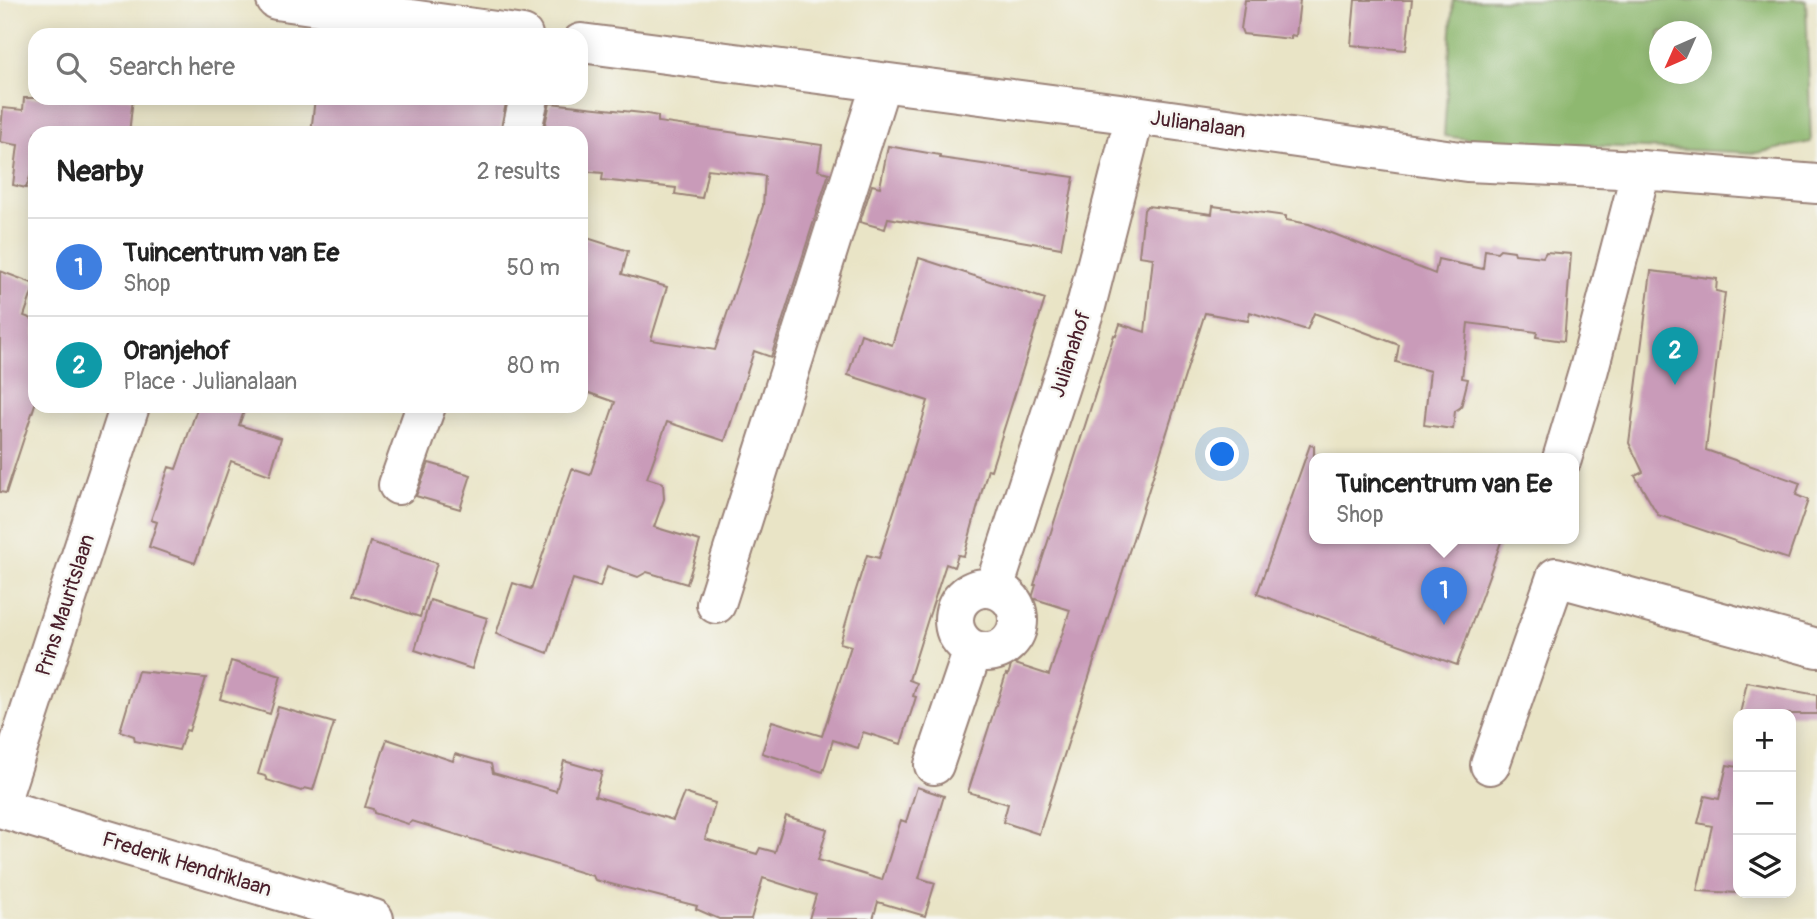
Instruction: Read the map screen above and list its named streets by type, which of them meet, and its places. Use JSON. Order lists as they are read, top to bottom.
{
  "streets": {
    "street": [
      "Julianalaan",
      "Julianahof",
      "Prins Mauritslaan",
      "Frederik Hendriklaan"
    ]
  },
  "crossings": [
    ["Julianalaan", "Julianahof"],
    ["Prins Mauritslaan", "Frederik Hendriklaan"]
  ],
  "north": "bottom left",
  "page": {
    "search": "Search here",
    "heading": ["Nearby", "2 results"],
    "list": [
      {
        "mark": "1",
        "name": "Tuincentrum van Ee",
        "note": "Shop",
        "value": "50 m"
      },
      {
        "mark": "2",
        "name": "Oranjehof",
        "note": "Place · Julianalaan",
        "value": "80 m"
      }
    ],
    "pins": ["2", "1"],
    "popup": ["Tuincentrum van Ee", "Shop"],
    "map_buttons": ["+", "−"]
  }
}
